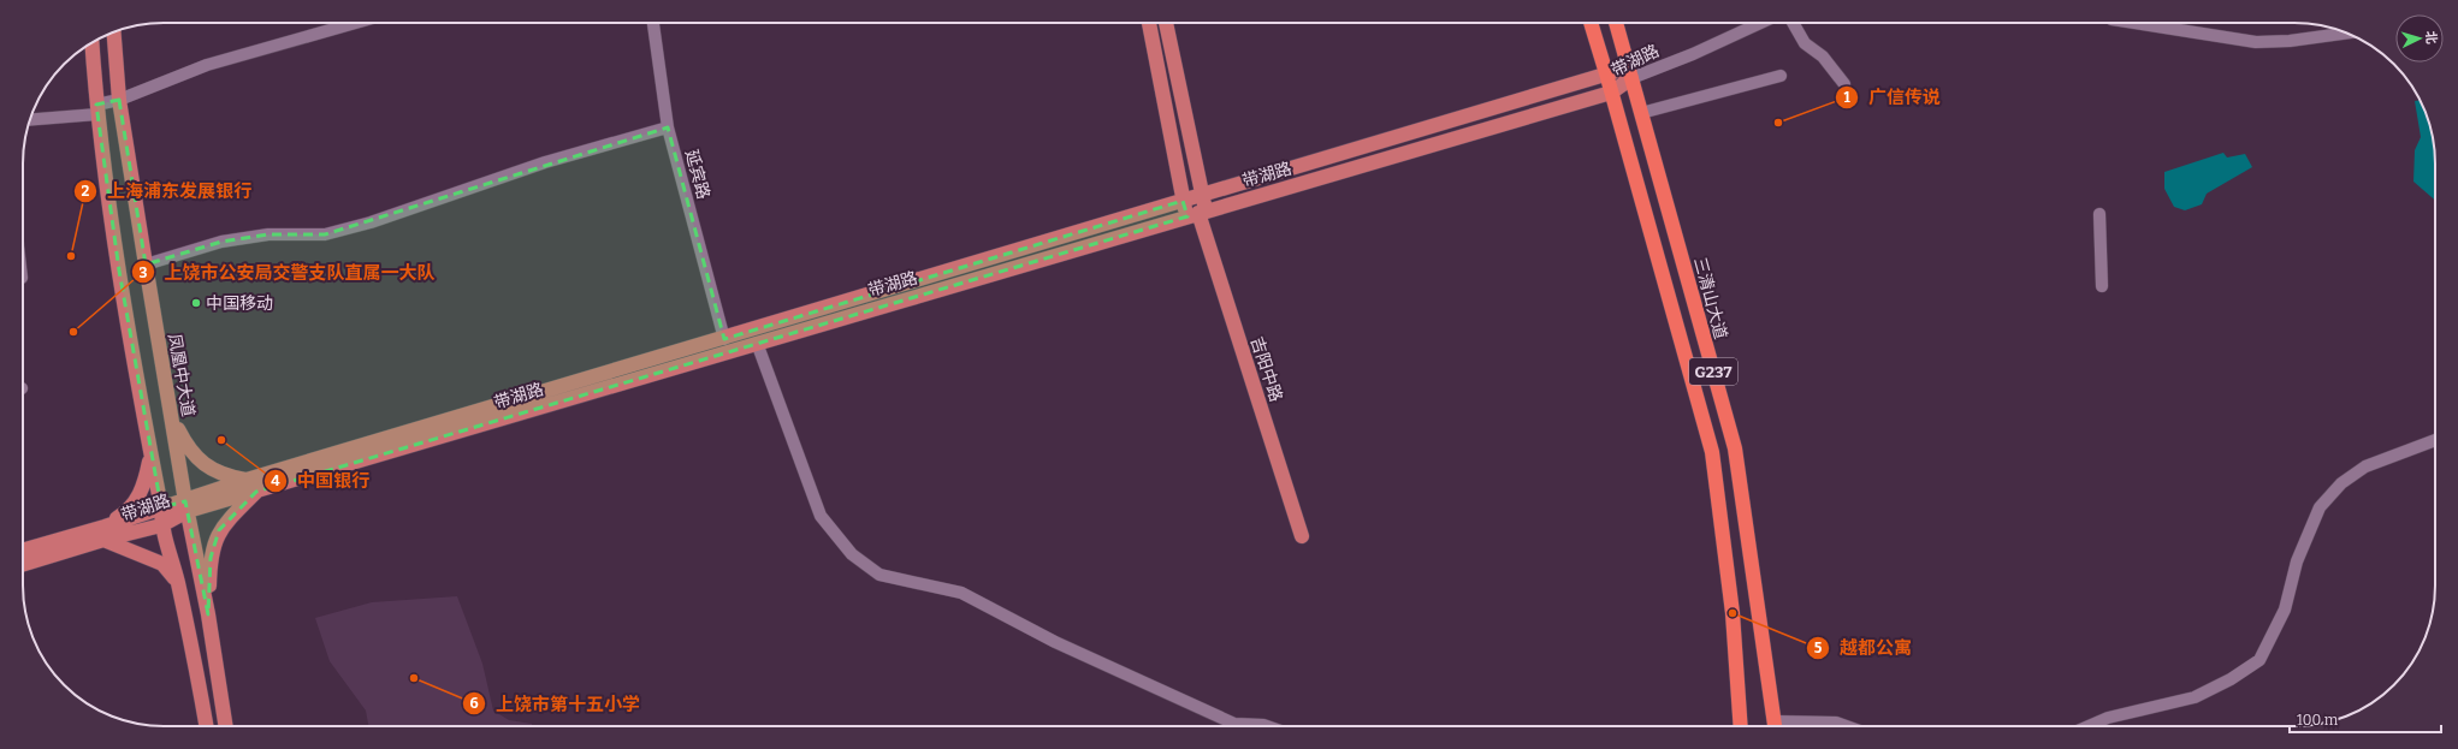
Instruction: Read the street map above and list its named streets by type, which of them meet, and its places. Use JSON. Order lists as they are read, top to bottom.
{
  "streets": {
    "highway": ["三清山大道", "G237"],
    "main road": ["带湖路", "吉阳中路", "凤凰中大道"],
    "street": ["延宾路"]
  },
  "crossings": [
    ["带湖路", "延宾路"],
    ["带湖路", "三清山大道"],
    ["带湖路", "吉阳中路"],
    ["带湖路", "G237"],
    ["带湖路", "凤凰中大道"]
  ],
  "places": [
    "广信传说",
    "上海浦东发展银行",
    "中国移动",
    "上饶市公安局交警支队直属一大队",
    "中国银行",
    "越都公寓",
    "上饶市第十五小学"
  ],
  "scale_bar": "100 m",
  "north": "right"
}
